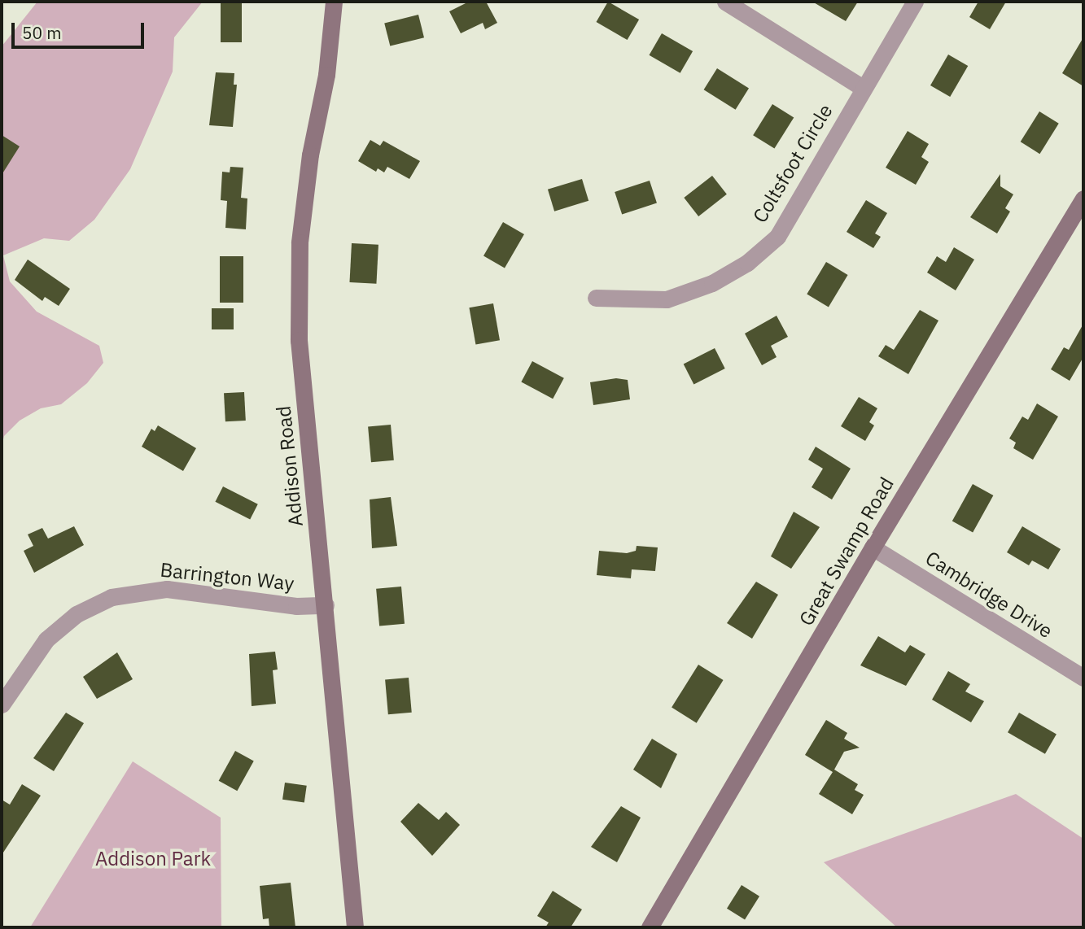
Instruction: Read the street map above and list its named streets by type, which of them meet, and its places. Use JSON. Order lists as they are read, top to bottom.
{
  "streets": {
    "main road": ["Addison Road", "Great Swamp Road"],
    "street": ["Coltsfoot Circle", "Barrington Way", "Cambridge Drive"]
  },
  "crossings": [
    ["Addison Road", "Barrington Way"],
    ["Great Swamp Road", "Cambridge Drive"]
  ],
  "parks": ["Addison Park"],
  "scale_bar": "50 m"
}
